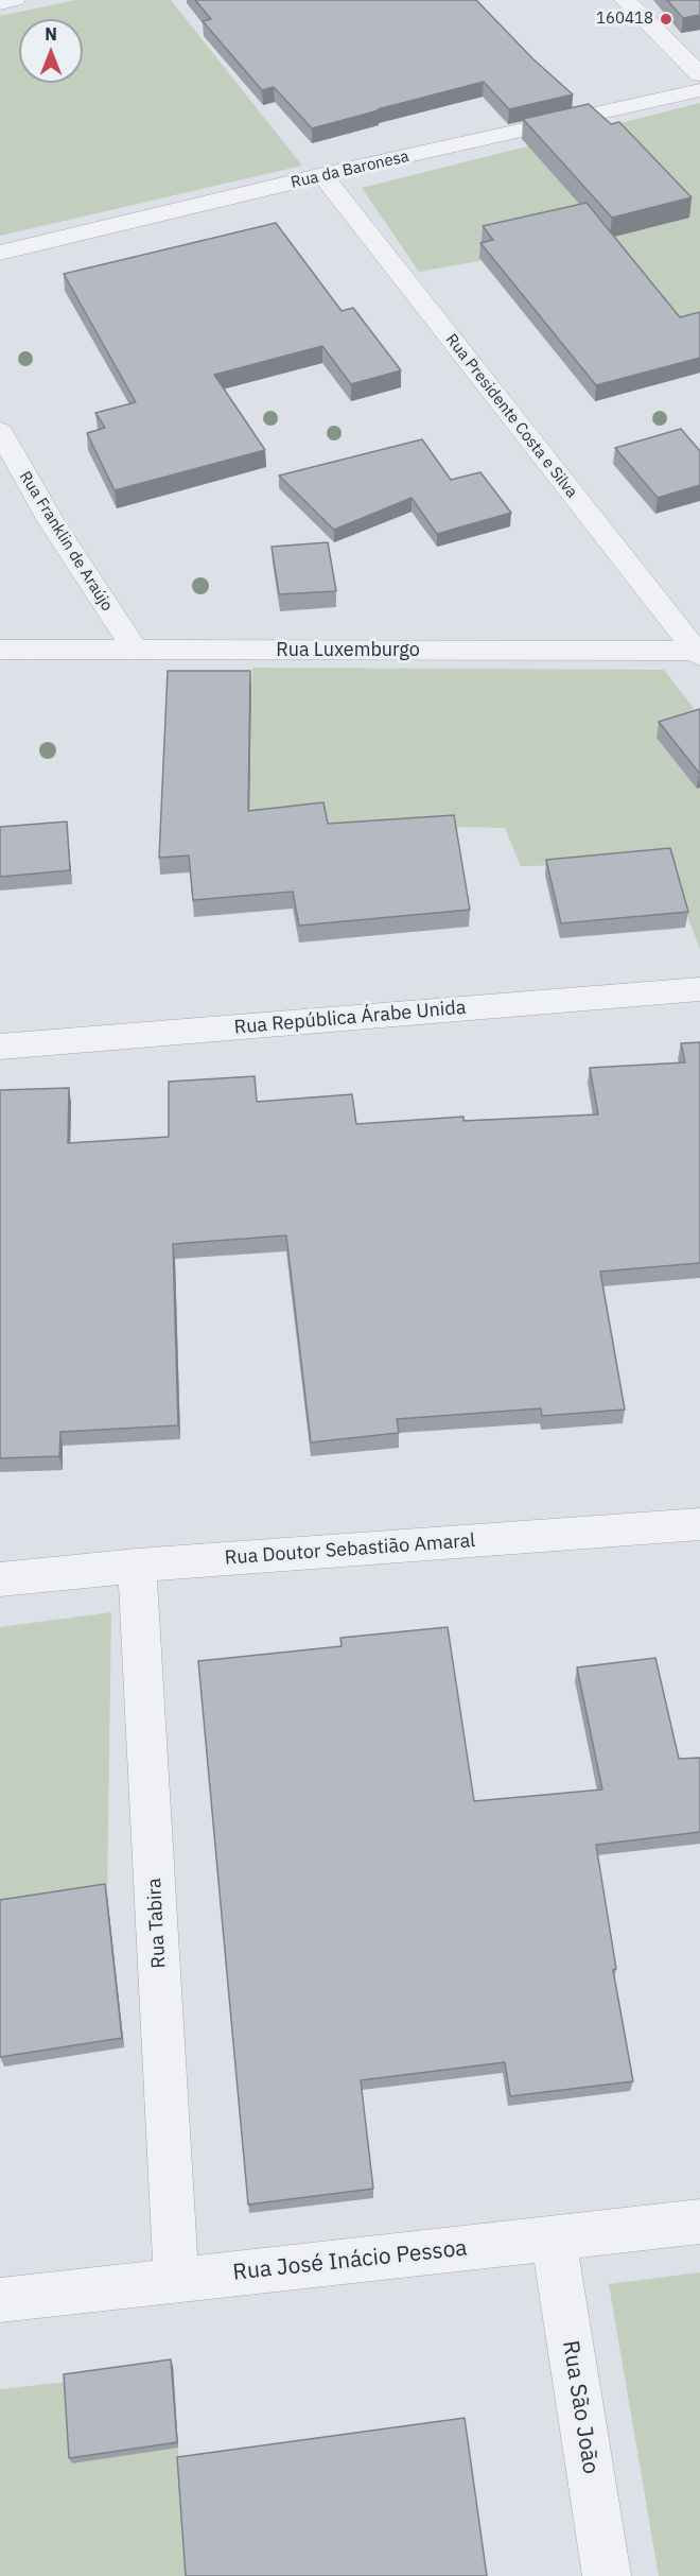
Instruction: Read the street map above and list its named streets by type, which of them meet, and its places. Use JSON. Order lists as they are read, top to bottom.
{
  "streets": {
    "street": [
      "Rua da Baronesa",
      "Rua Presidente Costa e Silva",
      "Rua Franklin de Araújo",
      "Rua Luxemburgo",
      "Rua República Árabe Unida",
      "Rua Doutor Sebastião Amaral",
      "Rua Tabira",
      "Rua José Inácio Pessoa",
      "Rua São João"
    ]
  },
  "crossings": [
    ["Rua da Baronesa", "Rua Presidente Costa e Silva"],
    ["Rua Presidente Costa e Silva", "Rua Luxemburgo"],
    ["Rua Franklin de Araújo", "Rua Luxemburgo"],
    ["Rua Doutor Sebastião Amaral", "Rua Tabira"],
    ["Rua Tabira", "Rua José Inácio Pessoa"],
    ["Rua José Inácio Pessoa", "Rua São João"]
  ],
  "places": ["160418"],
  "north": "top"
}
